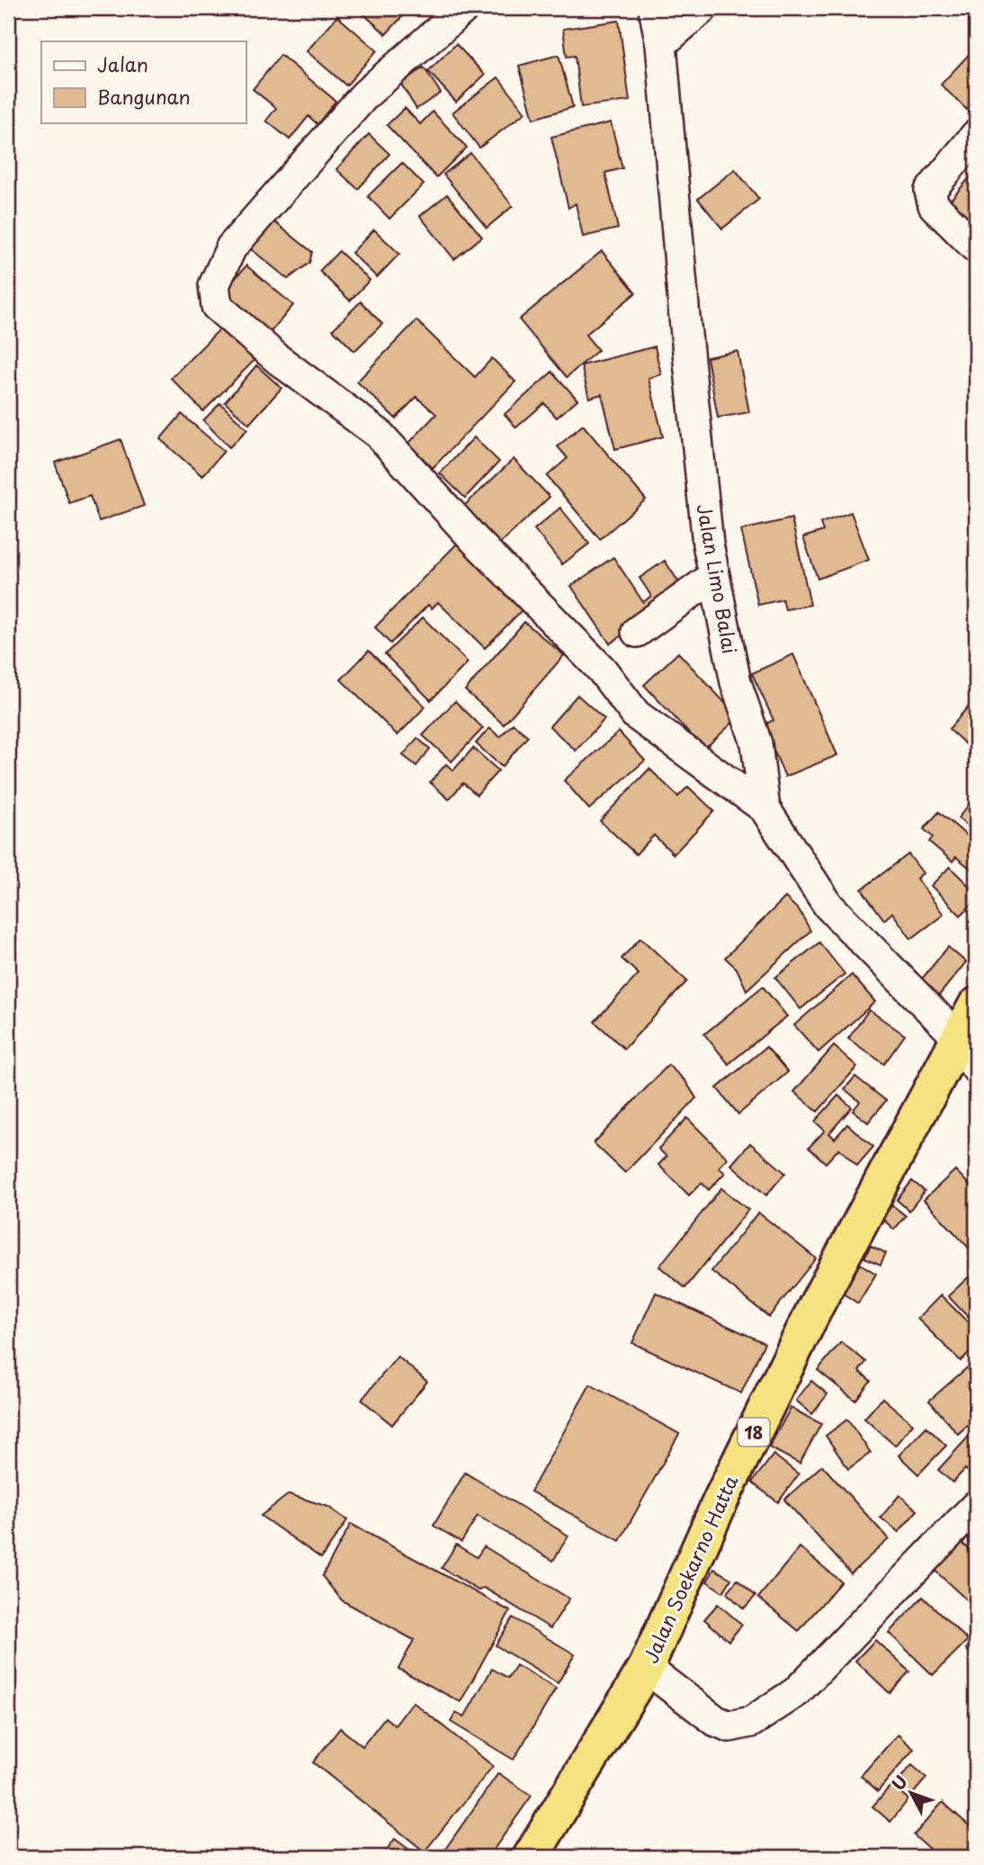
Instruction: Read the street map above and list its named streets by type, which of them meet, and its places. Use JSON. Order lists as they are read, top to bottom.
{
  "streets": {
    "highway": ["18", "Jalan Soekarno Hatta"],
    "street": ["Jalan Limo Balai"]
  },
  "crossings": [
    ["Jalan Limo Balai", "Jalan Soekarno Hatta"]
  ],
  "legend": ["Jalan", "Bangunan"],
  "north": "top left"
}
